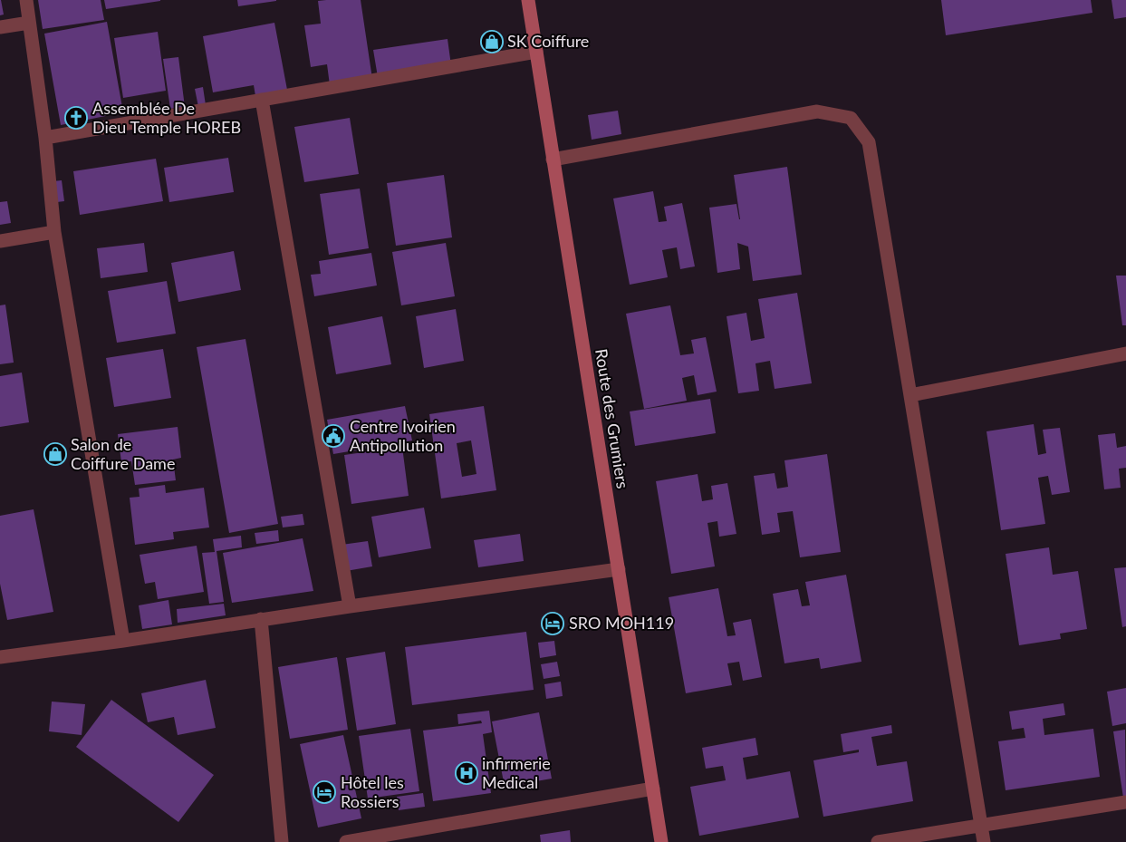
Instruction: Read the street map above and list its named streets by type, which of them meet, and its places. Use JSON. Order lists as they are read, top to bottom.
{
  "streets": {
    "main road": ["Route des Grumiers"]
  },
  "places": {
    "shop": ["SK Coiffure", "Salon de Coiffure Dame"],
    "church": ["Assemblée De Dieu Temple HOREB"],
    "public building": ["Centre Ivoirien Antipollution"],
    "hotel": ["SRO MOH119", "Hôtel les Rossiers"],
    "hospital": ["infirmerie Medical"]
  }
}
